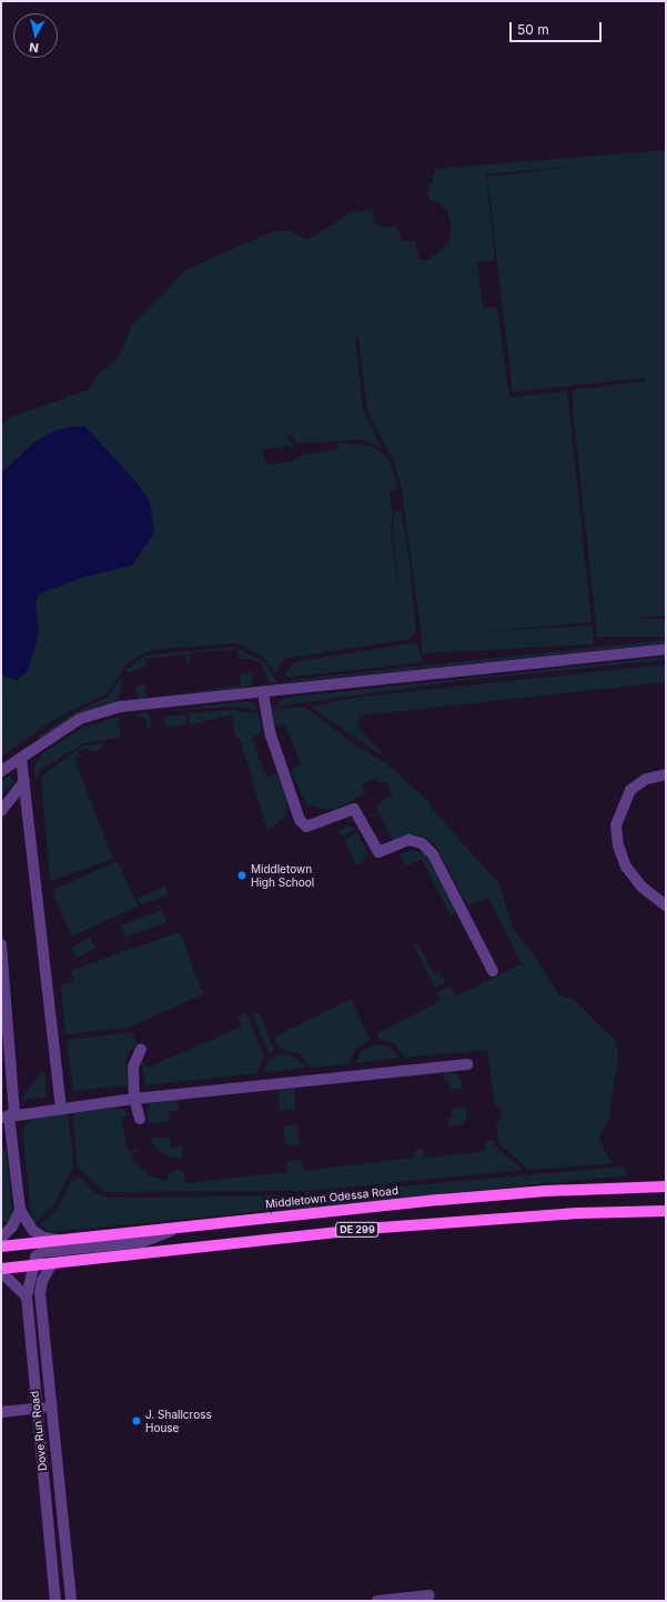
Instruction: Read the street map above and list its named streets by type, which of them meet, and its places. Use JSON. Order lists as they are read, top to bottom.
{
  "streets": {
    "main road": ["Middletown Odessa Road", "DE 299"],
    "street": ["Dove Run Road"]
  },
  "crossings": [
    ["DE 299", "Dove Run Road"]
  ],
  "places": ["Middletown High School", "J. Shallcross House"],
  "scale_bar": "50 m",
  "north": "bottom"
}
